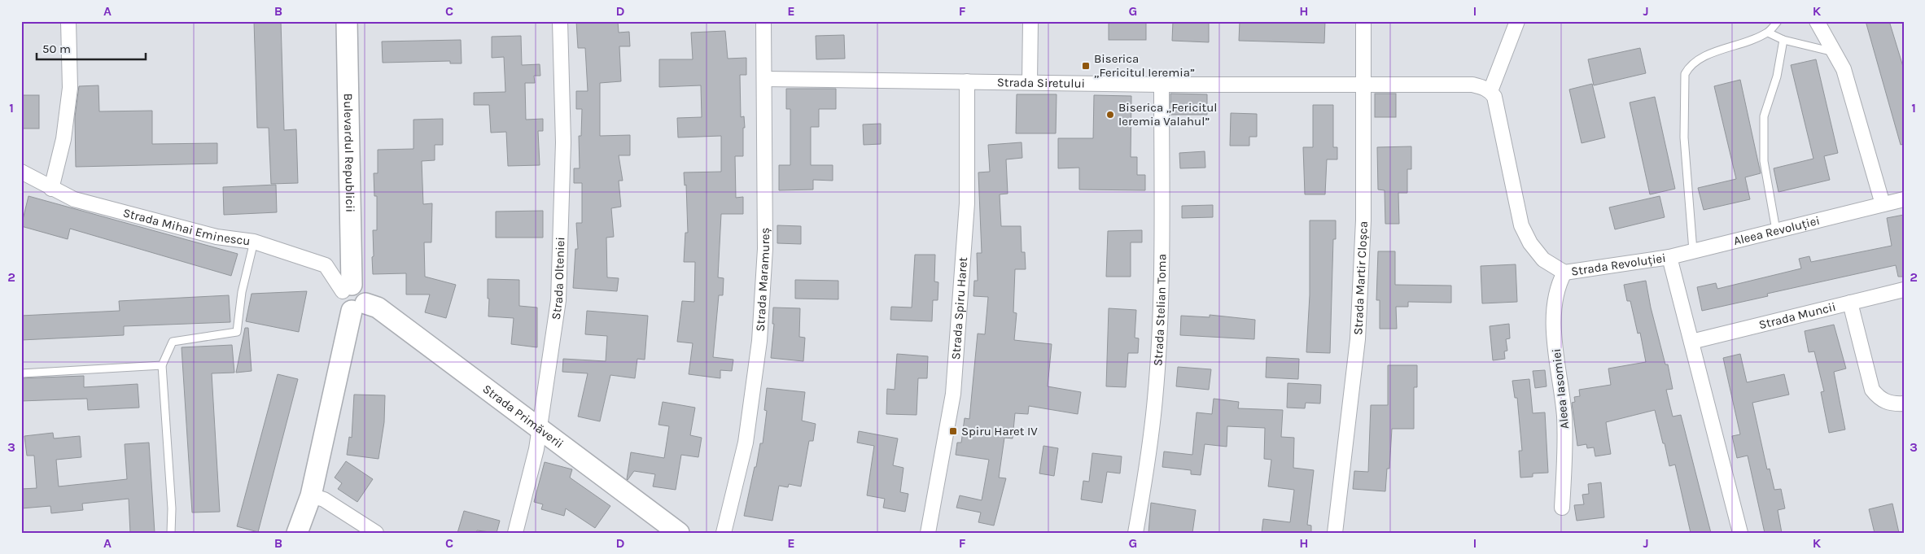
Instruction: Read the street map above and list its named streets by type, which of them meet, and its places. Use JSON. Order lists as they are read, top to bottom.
{
  "streets": {
    "main road": ["Bulevardul Republicii", "Strada Primăverii"],
    "street": [
      "Strada Siretului",
      "Strada Mihai Eminescu",
      "Aleea Revoluției",
      "Strada Revoluției",
      "Strada Martir Cloșca",
      "Strada Olteniei",
      "Strada Maramureș",
      "Strada Spiru Haret",
      "Strada Stelian Toma",
      "Strada Muncii",
      "Aleea Iasomiei"
    ]
  },
  "crossings": [
    ["Strada Siretului", "Strada Martir Cloșca"],
    ["Strada Siretului", "Strada Maramureș"],
    ["Strada Siretului", "Strada Spiru Haret"],
    ["Strada Siretului", "Strada Stelian Toma"],
    ["Bulevardul Republicii", "Strada Mihai Eminescu"],
    ["Aleea Revoluției", "Strada Revoluției"],
    ["Strada Revoluției", "Strada Muncii"],
    ["Strada Revoluției", "Aleea Iasomiei"],
    ["Strada Olteniei", "Strada Primăverii"]
  ],
  "places": {
    "transit": ["Biserica „Fericitul Ieremia”", "Spiru Haret IV"],
    "other": ["Biserica „Fericitul Ieremia Valahul”"]
  },
  "scale_bar": "50 m",
  "grid": {
    "columns": [
      "A",
      "B",
      "C",
      "D",
      "E",
      "F",
      "G",
      "H",
      "I",
      "J",
      "K"
    ],
    "rows": ["1", "2", "3"]
  }
}
